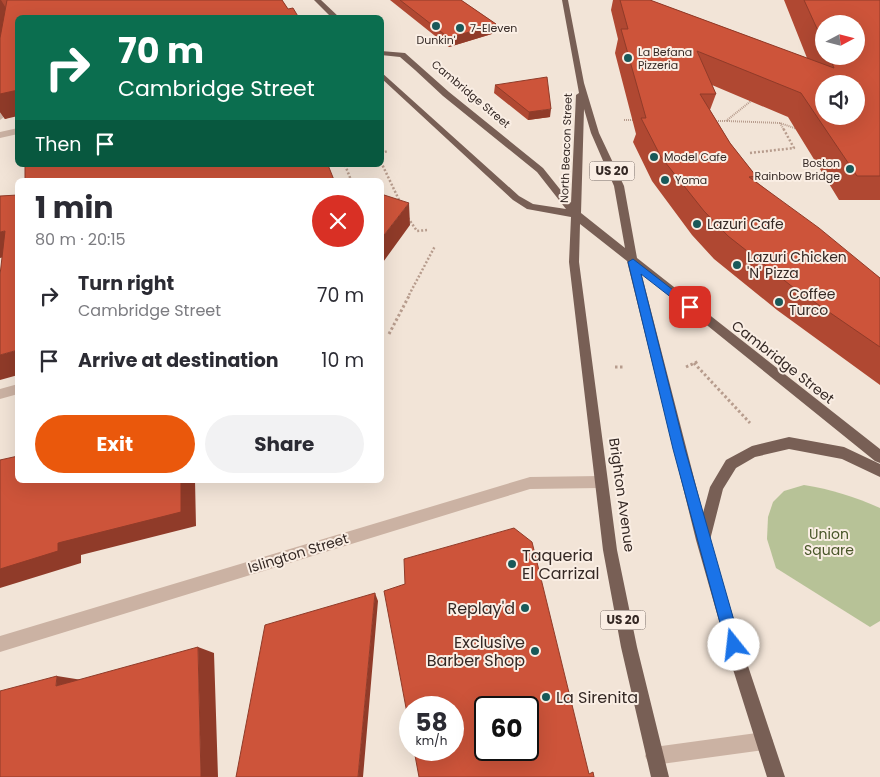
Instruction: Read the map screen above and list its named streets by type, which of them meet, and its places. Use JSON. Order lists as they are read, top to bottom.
{
  "streets": {
    "main road": [
      "Cambridge Street",
      "North Beacon Street",
      "US 20",
      "Brighton Avenue"
    ],
    "street": ["Islington Street"]
  },
  "crossings": [
    ["Cambridge Street", "North Beacon Street"],
    ["Cambridge Street", "US 20"],
    ["Cambridge Street", "Brighton Avenue"],
    ["North Beacon Street", "US 20"],
    ["North Beacon Street", "Brighton Avenue"],
    ["Brighton Avenue", "Islington Street"]
  ],
  "parks": ["Union Square"],
  "places": [
    "Dunkin'",
    "7-Eleven",
    "La Befana Pizzeria",
    "Model Cafe",
    "Boston Rainbow Bridge",
    "Yoma",
    "Lazuri Cafe",
    "Lazuri Chicken 'N' Pizza",
    "Coffee Turco",
    "Taqueria El Carrizal",
    "Replay'd",
    "Exclusive Barber Shop",
    "La Sirenita"
  ],
  "north": "right",
  "page": {
    "turn": ["70 m", "Cambridge Street"],
    "then": "Then",
    "heading": ["1 min", "80 m · 20:15"],
    "list": [
      {
        "name": "Turn right",
        "note": "Cambridge Street",
        "value": "70 m"
      },
      {
        "name": "Arrive at destination",
        "value": "10 m"
      }
    ],
    "buttons": ["Exit", "Share"],
    "speed": "58 km/h",
    "limit": "60"
  }
}
